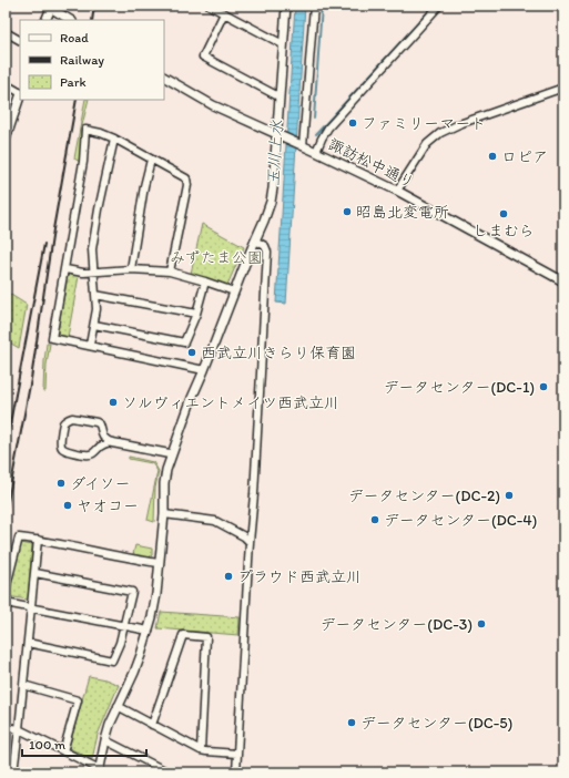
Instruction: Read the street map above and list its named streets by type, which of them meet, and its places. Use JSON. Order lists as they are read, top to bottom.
{
  "streets": {
    "street": ["諏訪松中通り"]
  },
  "water": ["玉川上水"],
  "parks": ["みずたま公園"],
  "places": [
    "ファミリーマート",
    "ロピア",
    "昭島北変電所",
    "しまむら",
    "西武立川きらり保育園",
    "データセンター(DC-1)",
    "ソルヴィエントメイツ西武立川",
    "ダイソー",
    "データセンター(DC-2)",
    "ヤオコー",
    "データセンター(DC-4)",
    "プラウド西武立川",
    "データセンター(DC-3)",
    "データセンター(DC-5)"
  ],
  "legend": ["Road", "Railway", "Park"],
  "scale_bar": "100 m"
}
